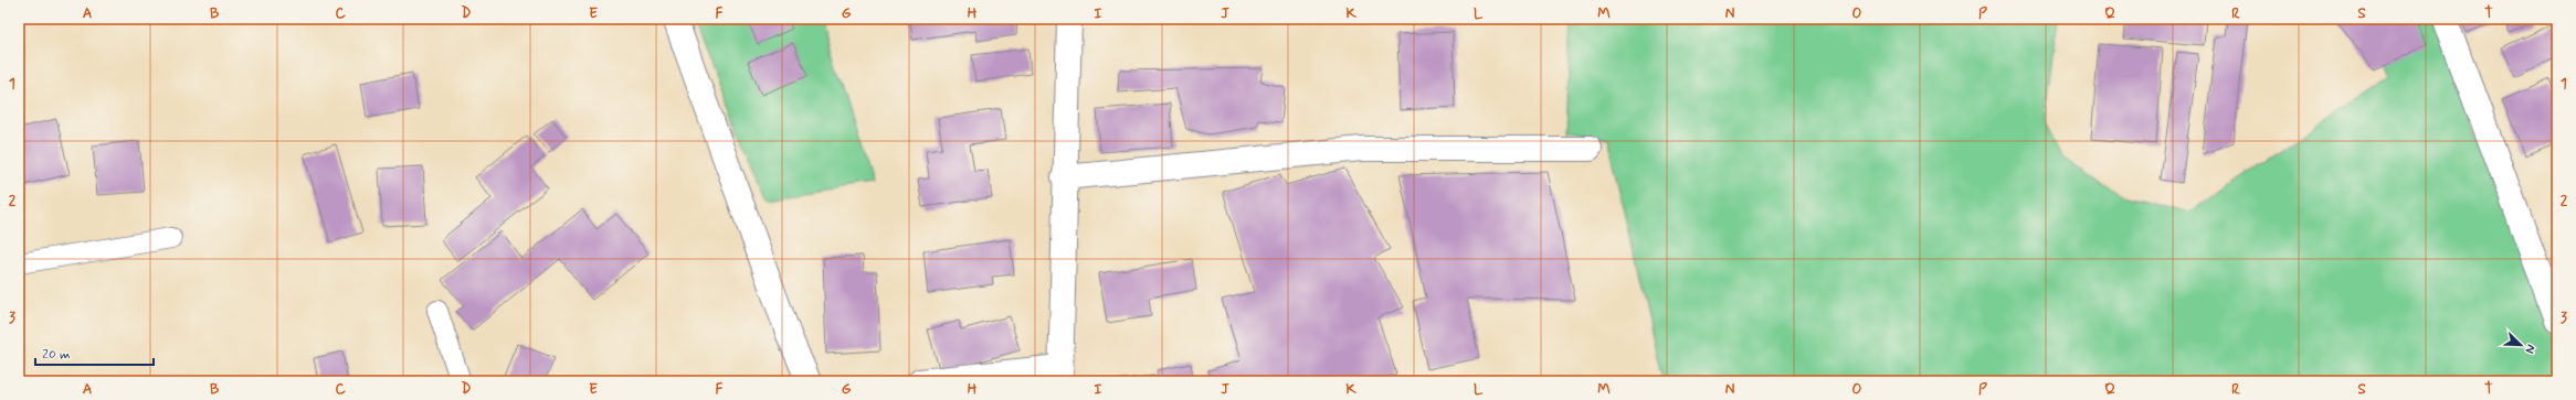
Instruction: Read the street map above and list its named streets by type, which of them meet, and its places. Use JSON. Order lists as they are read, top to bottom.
{
  "scale_bar": "20 m",
  "north": "bottom right",
  "grid": {
    "columns": [
      "A",
      "B",
      "C",
      "D",
      "E",
      "F",
      "G",
      "H",
      "I",
      "J",
      "K",
      "L",
      "M",
      "N",
      "O",
      "P",
      "Q",
      "R",
      "S",
      "T"
    ],
    "rows": ["1", "2", "3"]
  }
}
